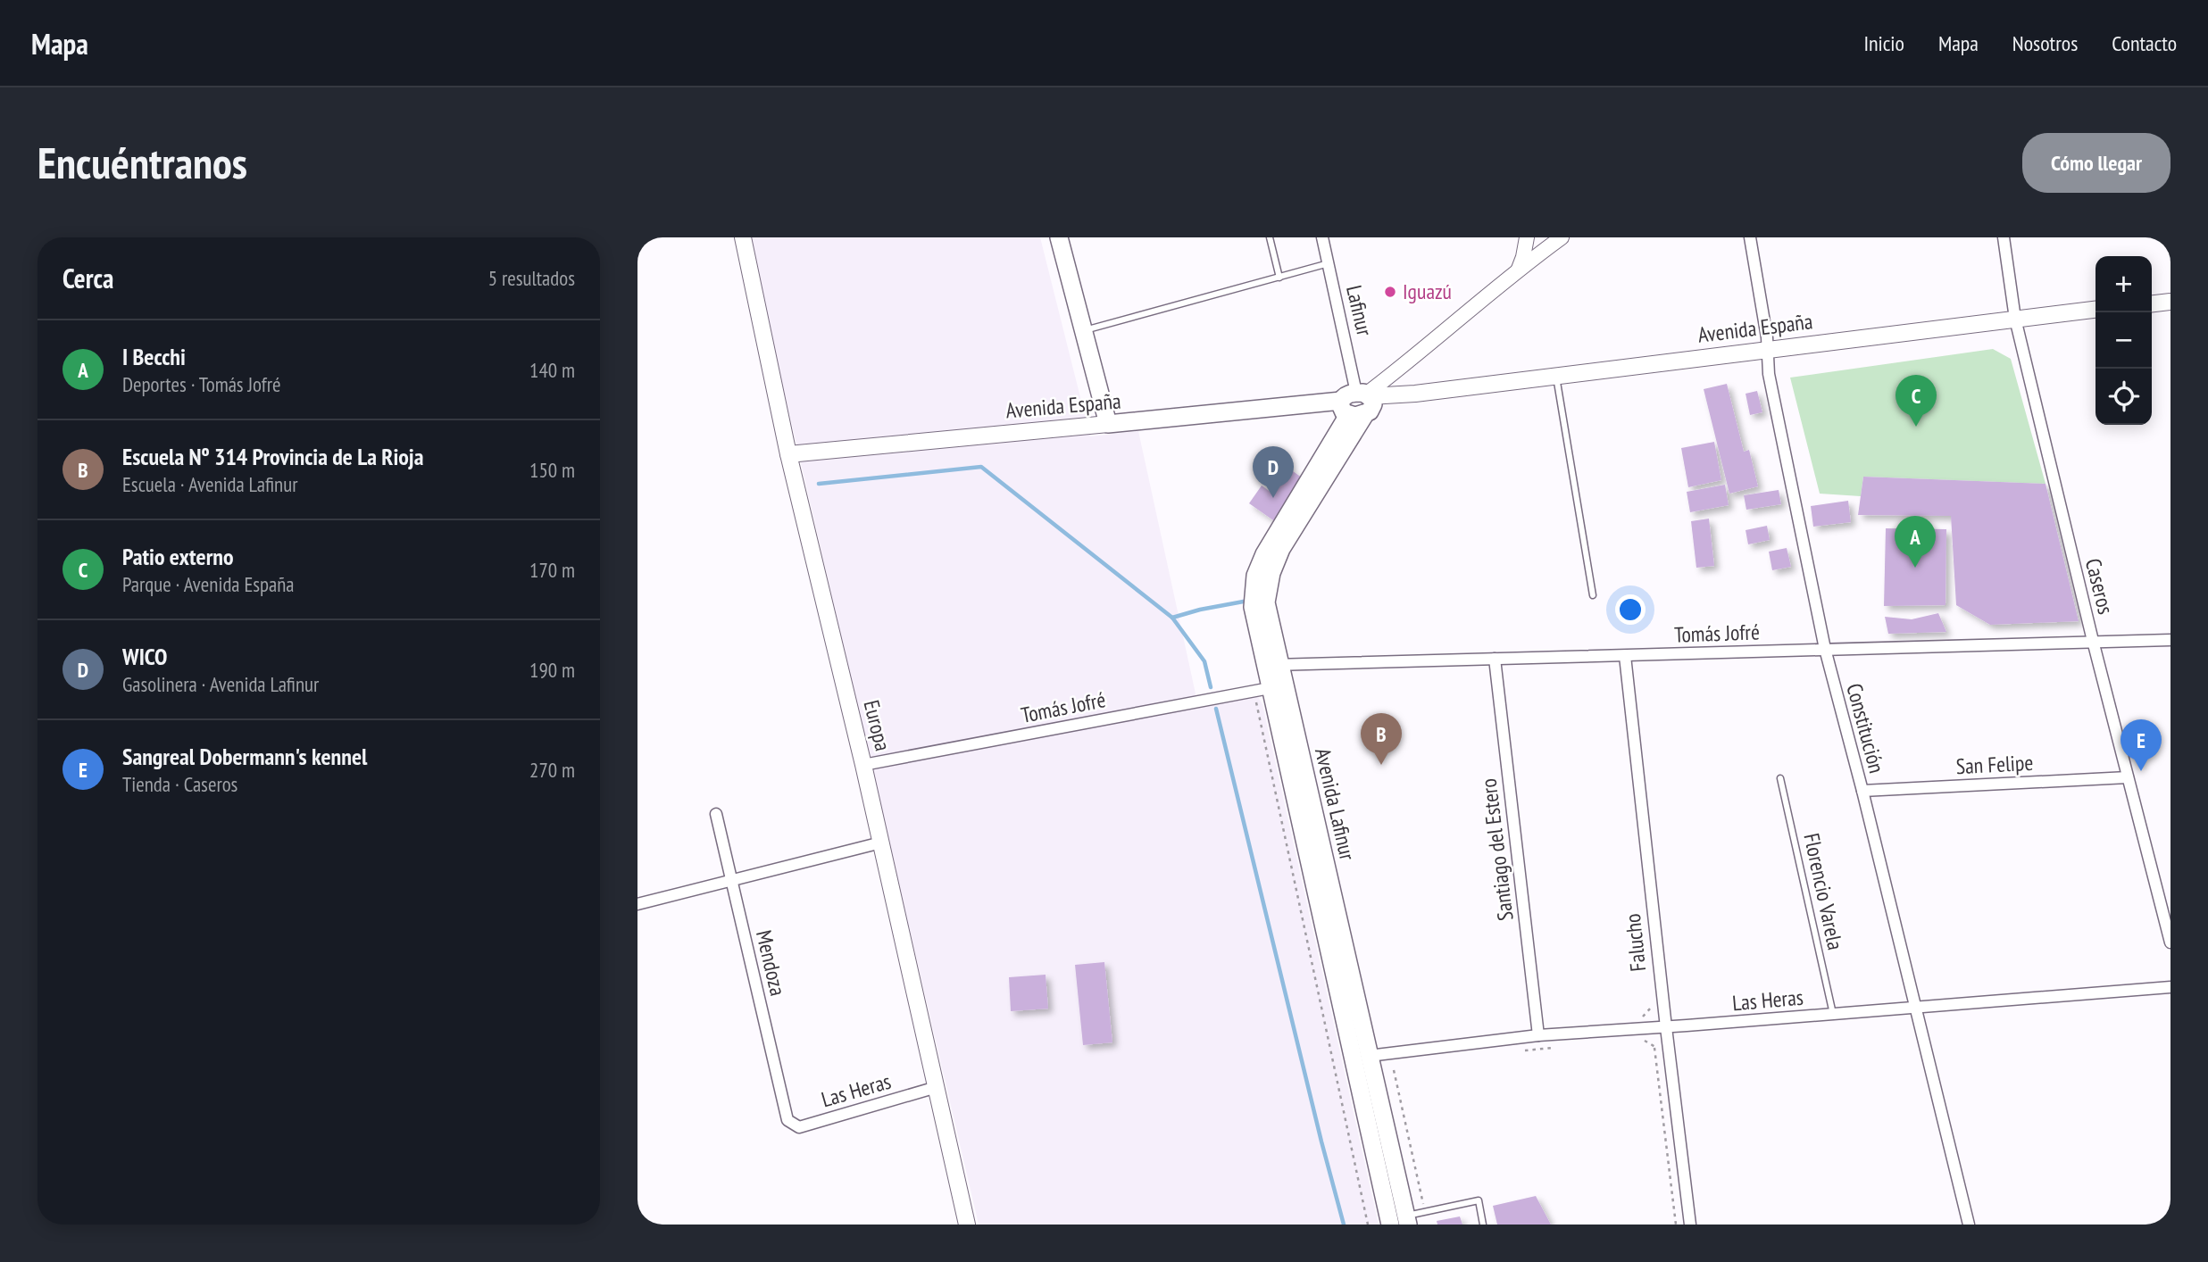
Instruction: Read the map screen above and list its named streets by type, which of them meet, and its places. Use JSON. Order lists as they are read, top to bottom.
{
  "streets": {
    "main road": ["Avenida España", "Europa", "Avenida Lafinur"],
    "street": [
      "Lafinur",
      "Caseros",
      "Tomás Jofré",
      "Constitución",
      "San Felipe",
      "Santiago del Estero",
      "Falucho",
      "Mendoza",
      "Las Heras"
    ],
    "lane": ["Florencio Varela"]
  },
  "crossings": [
    ["Lafinur", "Avenida España"],
    ["Lafinur", "Avenida Lafinur"],
    ["Avenida España", "Caseros"],
    ["Avenida España", "Europa"],
    ["Avenida España", "Constitución"],
    ["Avenida España", "Avenida Lafinur"],
    ["Caseros", "Tomás Jofré"],
    ["Caseros", "San Felipe"],
    ["Tomás Jofré", "Europa"],
    ["Tomás Jofré", "Constitución"],
    ["Tomás Jofré", "Avenida Lafinur"],
    ["Tomás Jofré", "Santiago del Estero"],
    ["Tomás Jofré", "Falucho"],
    ["Europa", "Las Heras"],
    ["Constitución", "San Felipe"],
    ["Constitución", "Las Heras"],
    ["Avenida Lafinur", "Las Heras"],
    ["Santiago del Estero", "Las Heras"],
    ["Florencio Varela", "Las Heras"],
    ["Falucho", "Las Heras"],
    ["Mendoza", "Las Heras"]
  ],
  "places": ["Iguazú"],
  "page": {
    "header": "Mapa",
    "nav": [
      "Inicio",
      "Mapa",
      "Nosotros",
      "Contacto"
    ],
    "buttons": "Cómo llegar",
    "title": "Encuéntranos",
    "heading": ["Cerca", "5 resultados"],
    "map_buttons": ["+", "−"],
    "list": [
      {
        "mark": "A",
        "name": "I Becchi",
        "note": "Deportes · Tomás Jofré",
        "value": "140 m"
      },
      {
        "mark": "B",
        "name": "Escuela Nº 314 Provincia de La Rioja",
        "note": "Escuela · Avenida Lafinur",
        "value": "150 m"
      },
      {
        "mark": "C",
        "name": "Patio externo",
        "note": "Parque · Avenida España",
        "value": "170 m"
      },
      {
        "mark": "D",
        "name": "WICO",
        "note": "Gasolinera · Avenida Lafinur",
        "value": "190 m"
      },
      {
        "mark": "E",
        "name": "Sangreal Dobermann's kennel",
        "note": "Tienda · Caseros",
        "value": "270 m"
      }
    ],
    "pins": [
      "C",
      "D",
      "A",
      "B",
      "E"
    ]
  }
}
